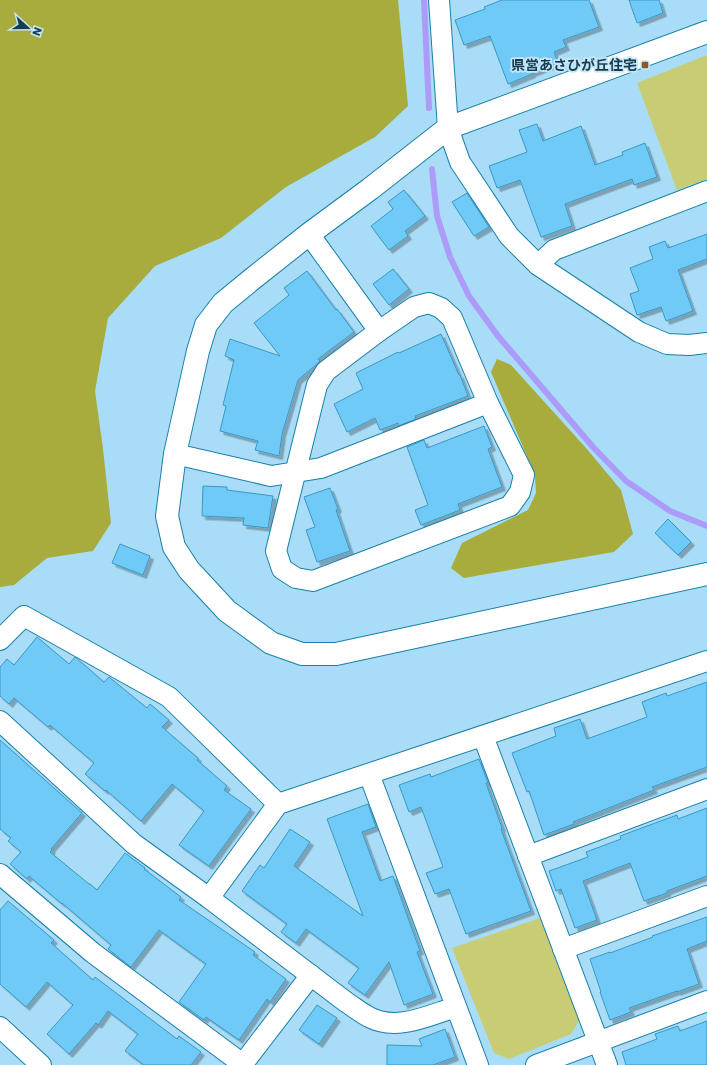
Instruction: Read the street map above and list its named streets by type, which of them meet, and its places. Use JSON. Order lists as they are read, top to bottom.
{
  "places": {
    "transit": ["県営あさひが丘住宅"]
  },
  "north": "right"
}
